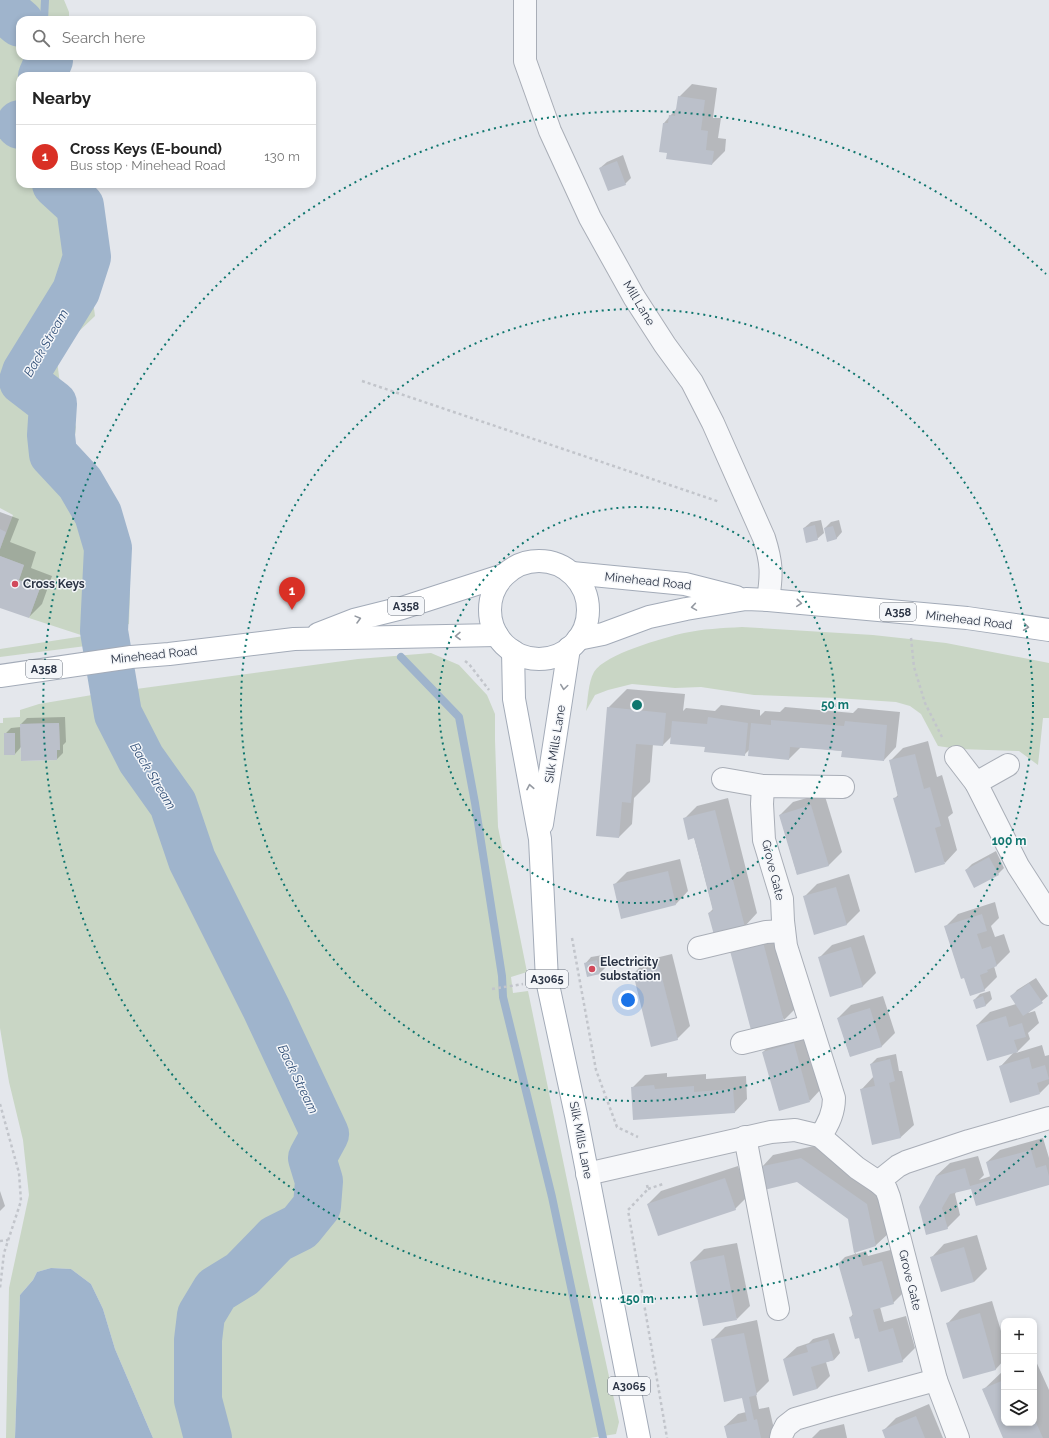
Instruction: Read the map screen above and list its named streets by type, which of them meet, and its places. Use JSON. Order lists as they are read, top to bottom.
{
  "streets": {
    "main road": [
      "Minehead Road",
      "A358",
      "Silk Mills Lane",
      "A3065"
    ],
    "street": ["Mill Lane", "Grove Gate"]
  },
  "crossings": [
    ["Mill Lane", "Minehead Road"],
    ["Minehead Road", "A358"],
    ["Minehead Road", "Silk Mills Lane"],
    ["A358", "Silk Mills Lane"],
    ["Silk Mills Lane", "Grove Gate"]
  ],
  "water": ["Back Stream"],
  "places": ["Cross Keys", "Electricity substation"],
  "page": {
    "search": "Search here",
    "heading": "Nearby",
    "list": [
      {
        "mark": "1",
        "name": "Cross Keys (E-bound)",
        "note": "Bus stop · Minehead Road",
        "value": "130 m"
      }
    ],
    "pins": "1",
    "map_buttons": ["+", "−"]
  },
  "rings": ["50 m", "100 m", "150 m"]
}
